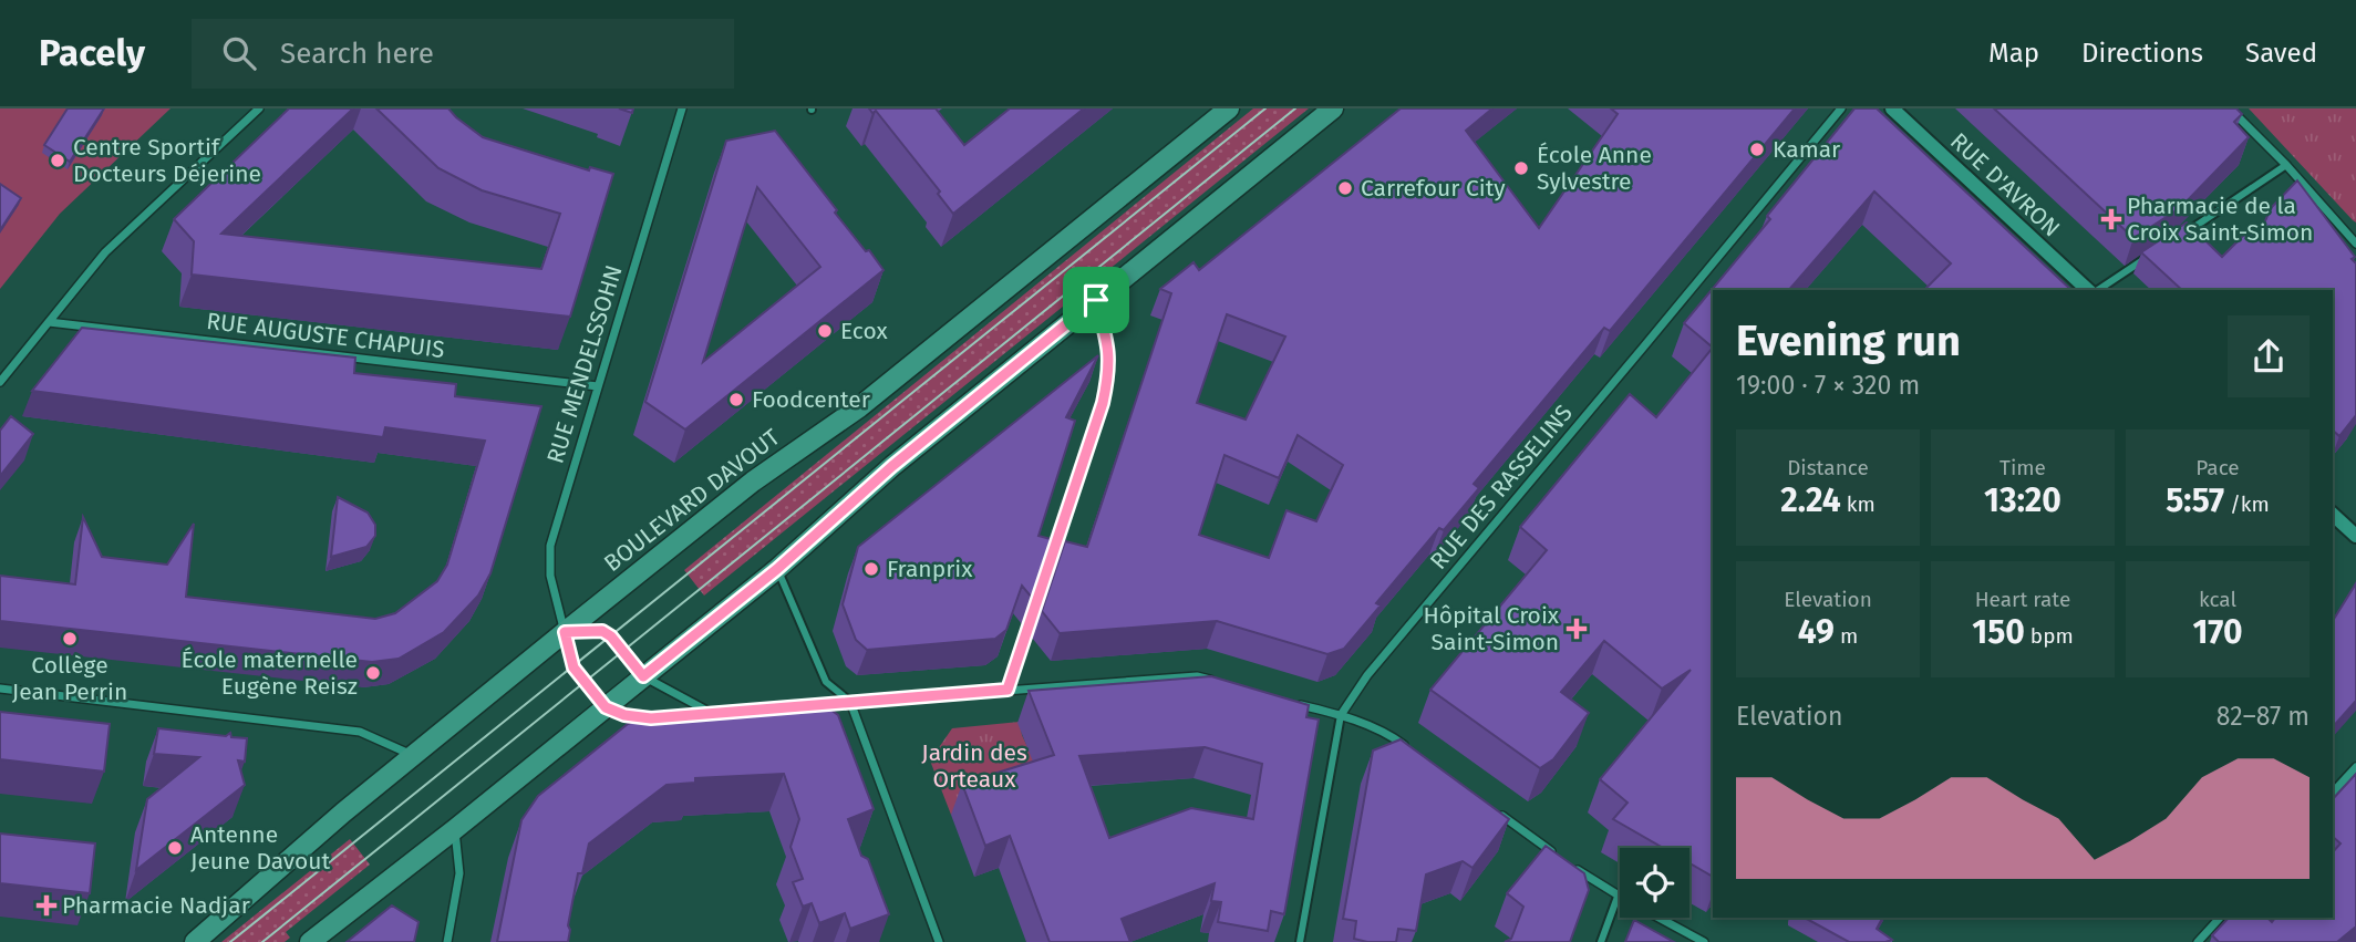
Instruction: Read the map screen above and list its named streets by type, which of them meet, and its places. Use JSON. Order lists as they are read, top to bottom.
{
  "streets": {
    "main road": ["BOULEVARD DAVOUT"],
    "street": [
      "RUE D'AVRON",
      "RUE AUGUSTE CHAPUIS",
      "RUE MENDELSSOHN",
      "RUE DES RASSELINS"
    ]
  },
  "crossings": [
    ["RUE AUGUSTE CHAPUIS", "RUE MENDELSSOHN"],
    ["RUE MENDELSSOHN", "BOULEVARD DAVOUT"]
  ],
  "parks": ["Jardin des Orteaux"],
  "places": {
    "other": [
      "Kamar",
      "Centre Sportif Docteurs Déjerine",
      "École Anne Sylvestre",
      "Carrefour City",
      "Ecox",
      "Foodcenter",
      "Franprix",
      "Collège Jean Perrin",
      "École maternelle Eugène Reisz",
      "Antenne Jeune Davout"
    ],
    "health": ["Pharmacie de la Croix Saint-Simon", "Hôpital Croix Saint-Simon", "Pharmacie Nadjar"]
  },
  "page": {
    "header": "Pacely",
    "search": "Search here",
    "nav": ["Map", "Directions", "Saved"],
    "heading": ["Evening run", "19:00 · 7 × 320 m"],
    "stats": [
      ["Distance", "2.24 km"],
      ["Time", "13:20"],
      ["Pace", "5:57 /km"],
      ["Elevation", "49 m"],
      ["Heart rate", "150 bpm"],
      ["kcal", "170"]
    ],
    "chart": ["Elevation", "82–87 m"]
  }
}
